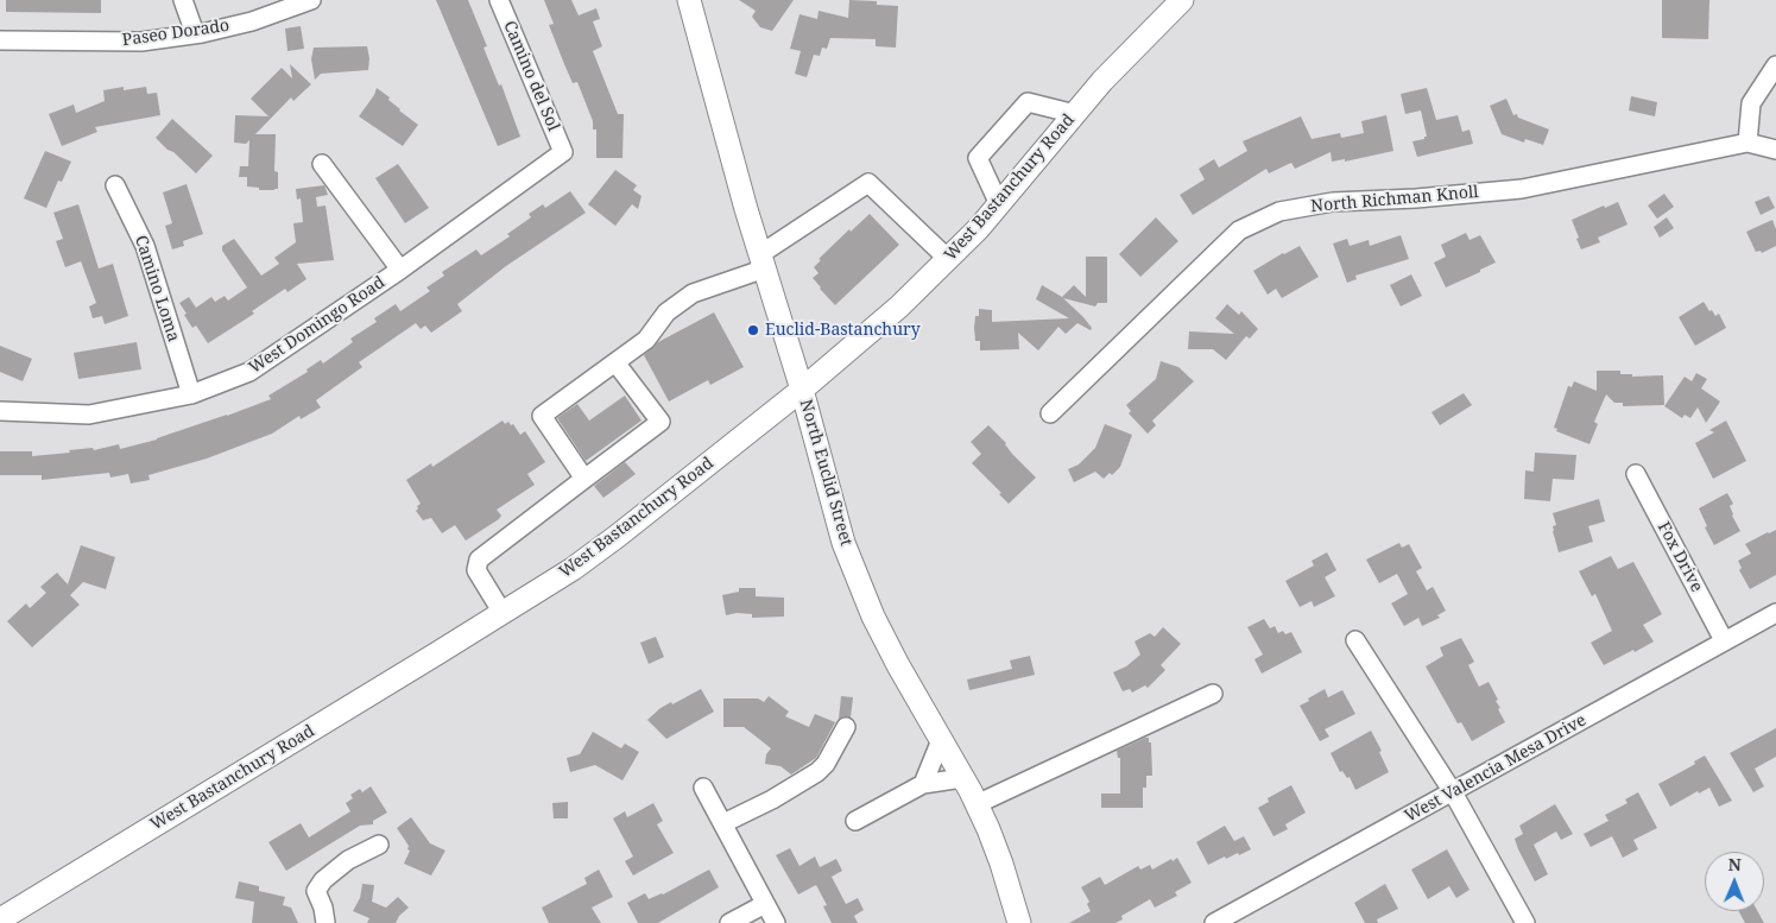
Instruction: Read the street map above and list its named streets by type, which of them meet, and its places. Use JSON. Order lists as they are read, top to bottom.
{
  "streets": {
    "main road": ["West Bastanchury Road", "North Euclid Street"],
    "street": [
      "Paseo Dorado",
      "Camino del Sol",
      "North Richman Knoll",
      "Camino Loma",
      "West Domingo Road",
      "Fox Drive",
      "West Valencia Mesa Drive"
    ]
  },
  "crossings": [
    ["Camino del Sol", "West Domingo Road"],
    ["West Bastanchury Road", "North Euclid Street"],
    ["Camino Loma", "West Domingo Road"],
    ["Fox Drive", "West Valencia Mesa Drive"]
  ],
  "places": ["Euclid-Bastanchury"],
  "north": "top"
}
